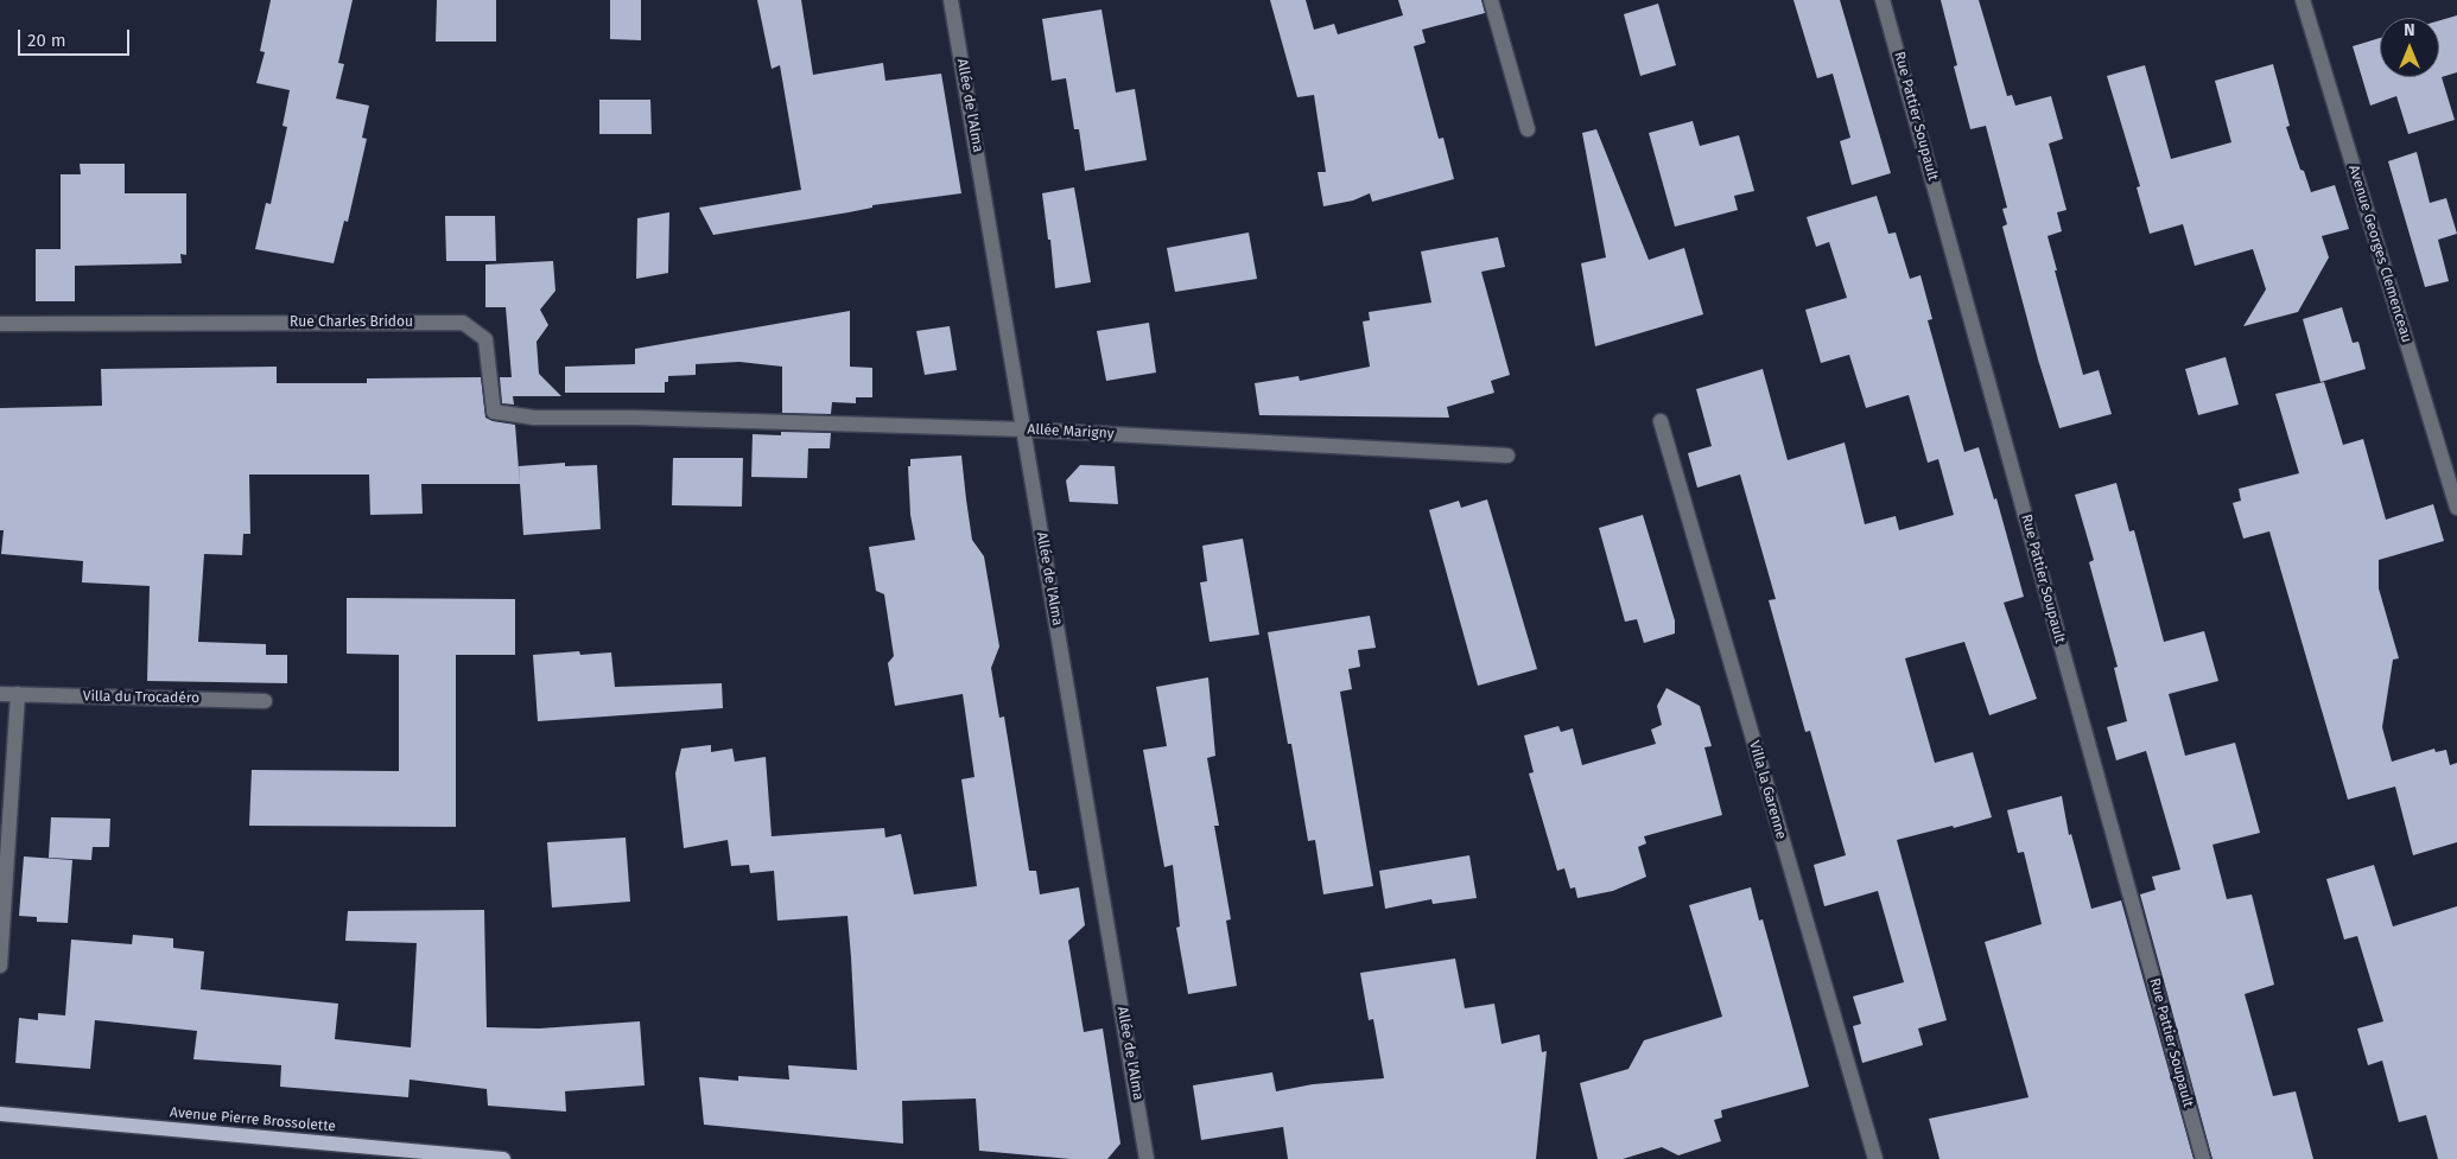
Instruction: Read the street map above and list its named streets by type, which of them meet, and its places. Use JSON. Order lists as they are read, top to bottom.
{
  "streets": {
    "main road": ["Avenue Pierre Brossolette"],
    "street": [
      "Allée de l'Alma",
      "Rue Pattier Soupault",
      "Avenue Georges Clemenceau",
      "Rue Charles Bridou",
      "Allée Marigny",
      "Villa du Trocadéro",
      "Villa la Garenne"
    ]
  },
  "crossings": [
    ["Allée de l'Alma", "Allée Marigny"],
    ["Rue Charles Bridou", "Allée Marigny"]
  ],
  "scale_bar": "20 m",
  "north": "top"
}
